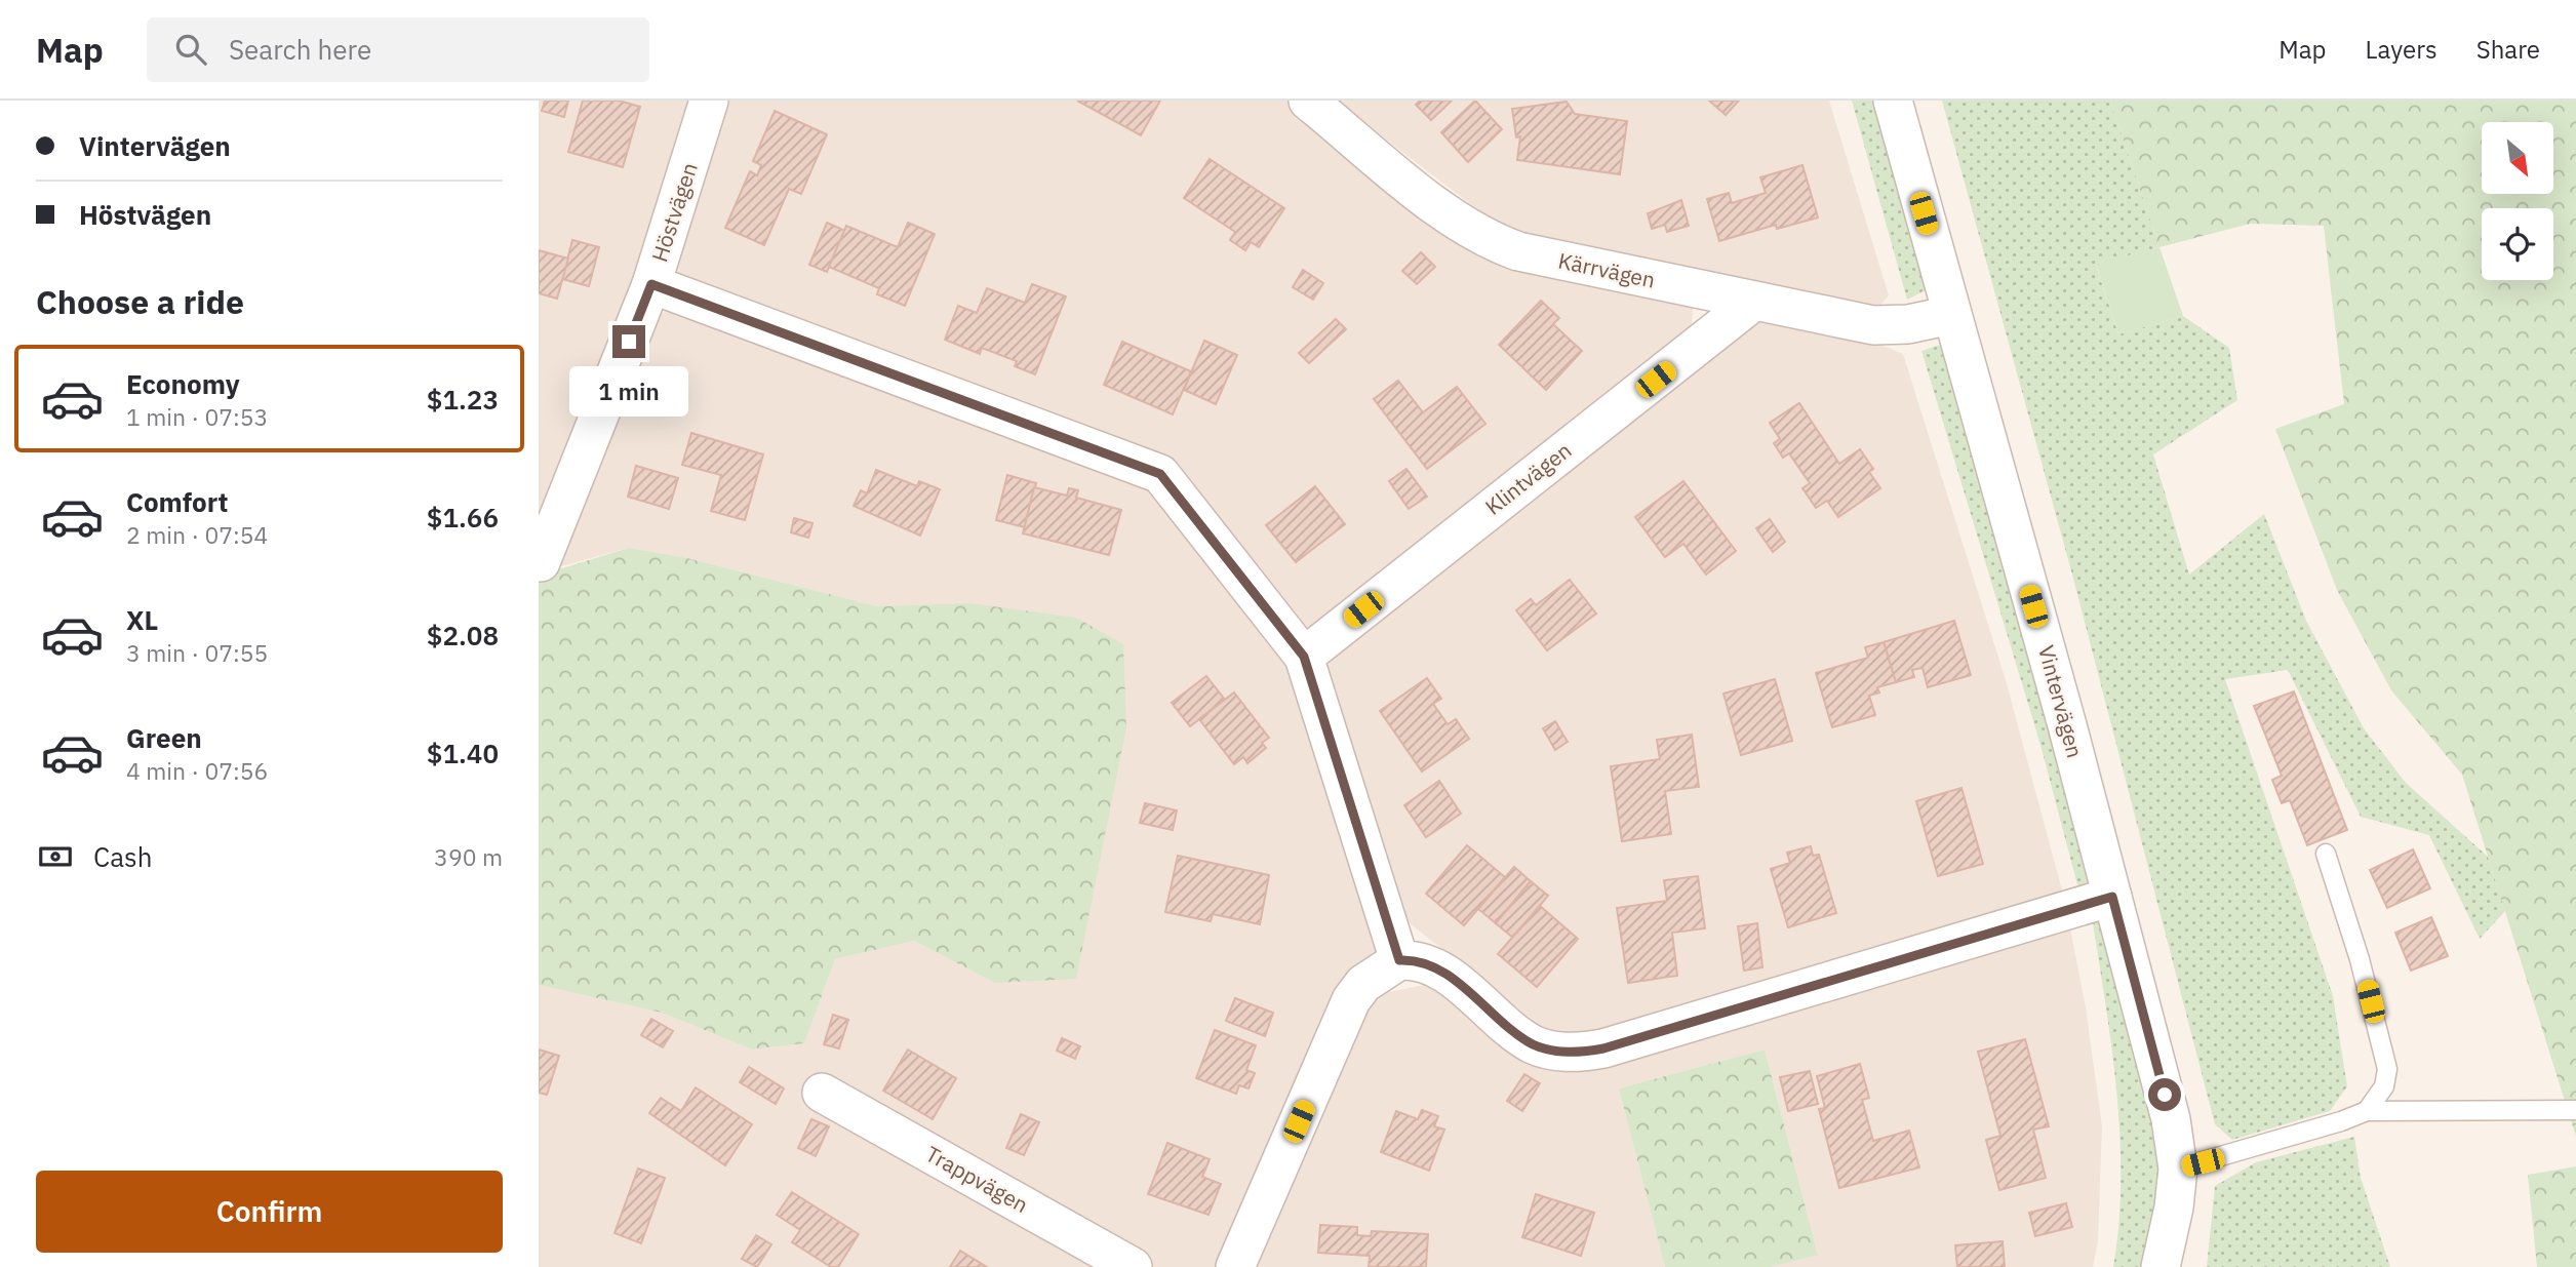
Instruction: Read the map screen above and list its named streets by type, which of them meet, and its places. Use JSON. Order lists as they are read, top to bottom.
{
  "streets": {
    "street": [
      "Höstvägen",
      "Kärrvägen",
      "Klintvägen",
      "Vintervägen",
      "Trappvägen"
    ]
  },
  "crossings": [
    ["Kärrvägen", "Klintvägen"],
    ["Kärrvägen", "Vintervägen"]
  ],
  "north": "bottom right",
  "page": {
    "header": "Map",
    "search": "Search here",
    "nav": ["Map", "Layers", "Share"],
    "banner": ["Vintervägen", "Höstvägen"],
    "heading": "Choose a ride",
    "list": [
      {
        "name": "Economy",
        "note": "1 min · 07:53",
        "value": "$1.23"
      },
      {
        "name": "Comfort",
        "note": "2 min · 07:54",
        "value": "$1.66"
      },
      {
        "name": "XL",
        "note": "3 min · 07:55",
        "value": "$2.08"
      },
      {
        "name": "Green",
        "note": "4 min · 07:56",
        "value": "$1.40"
      }
    ],
    "bubble": "1 min",
    "pay": ["Cash", "390 m"],
    "buttons": "Confirm"
  }
}
